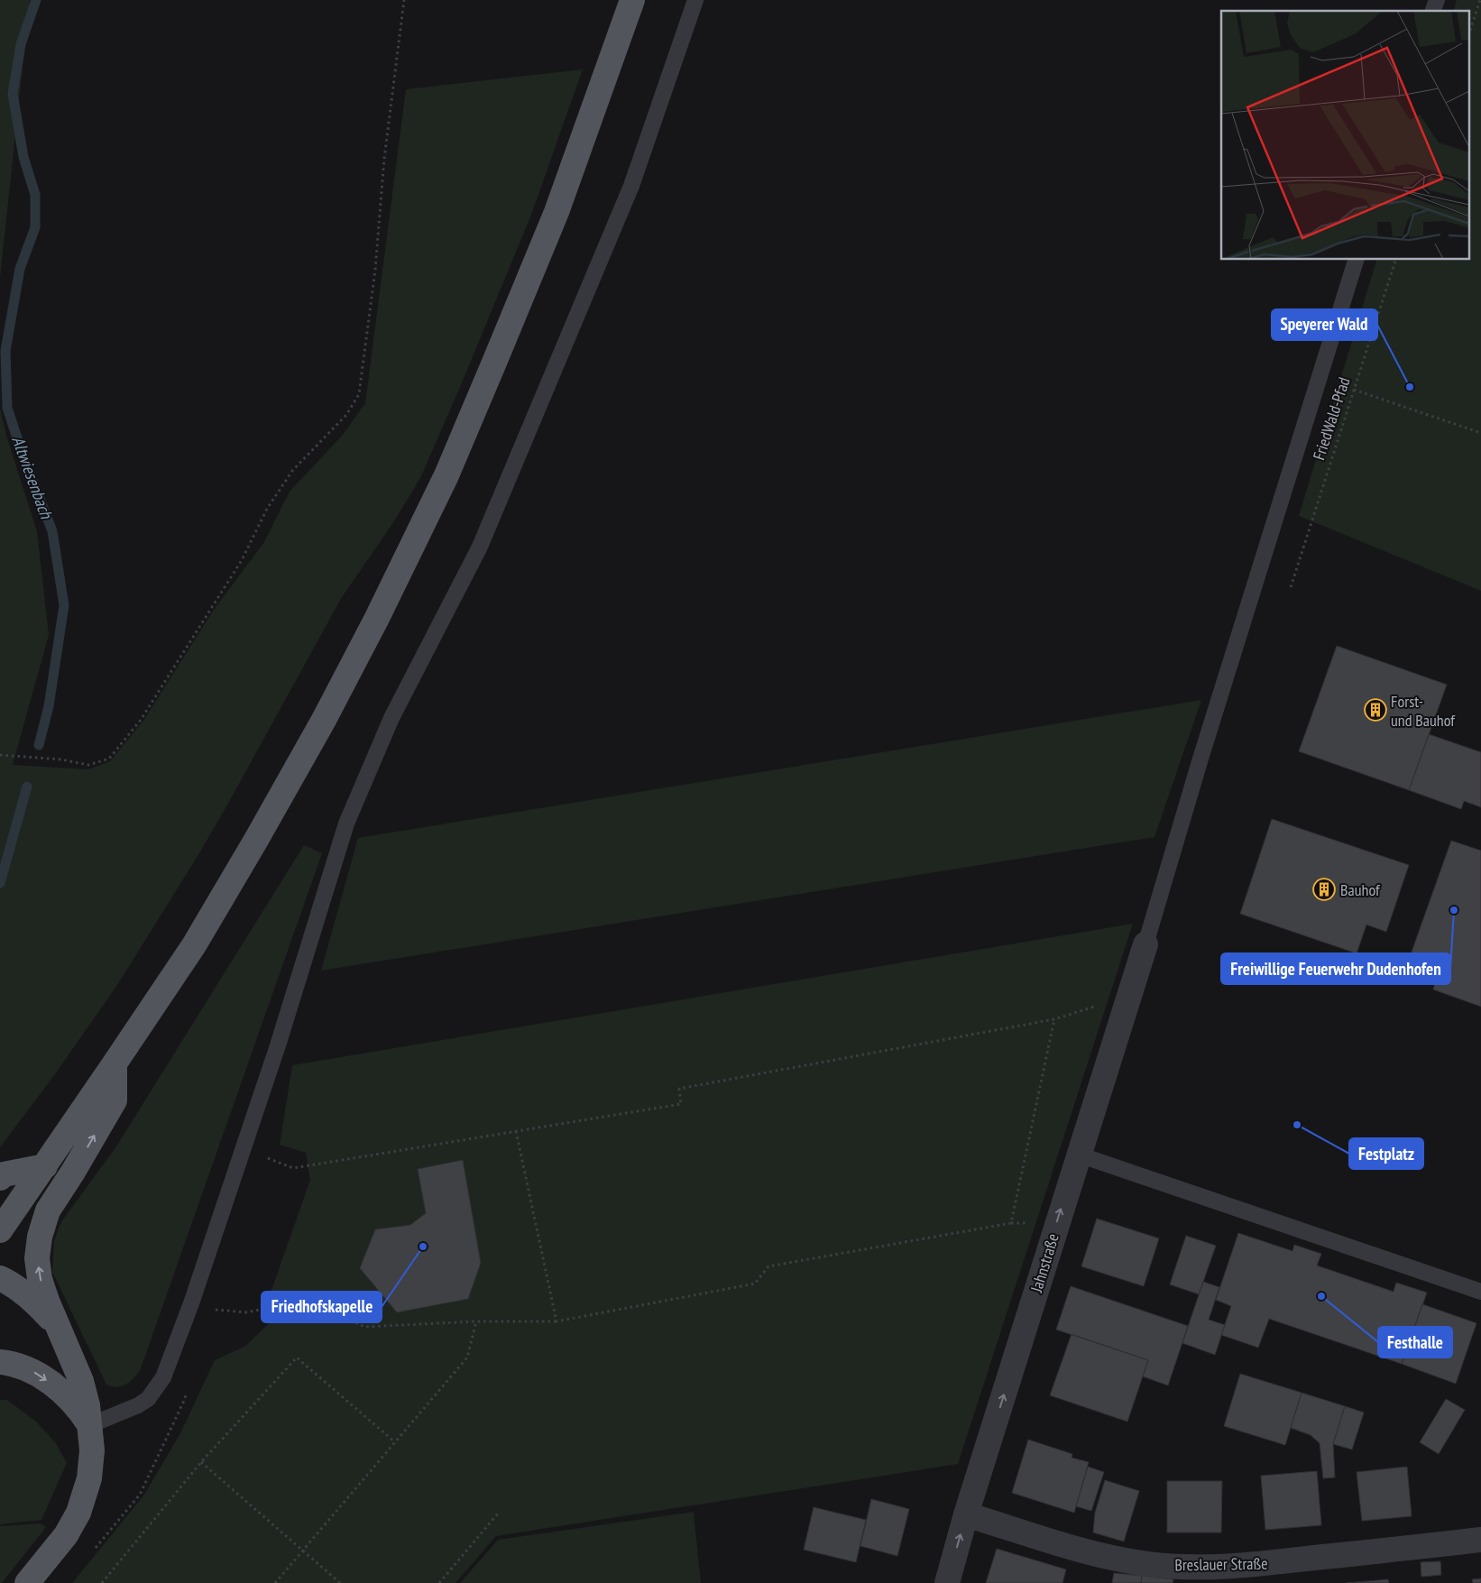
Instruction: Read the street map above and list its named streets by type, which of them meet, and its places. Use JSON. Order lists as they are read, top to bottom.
{
  "streets": {
    "street": ["Jahnstraße", "Breslauer Straße"],
    "path": ["FriedWald-Pfad"]
  },
  "crossings": [
    ["Jahnstraße", "Breslauer Straße"]
  ],
  "one_way": ["Jahnstraße"],
  "water": ["Altwiesenbach"],
  "places": {
    "other": [
      "Speyerer Wald",
      "Freiwillige Feuerwehr Dudenhofen",
      "Festplatz",
      "Friedhofskapelle",
      "Festhalle"
    ],
    "building": ["Forst- und Bauhof", "Bauhof"]
  }
}
